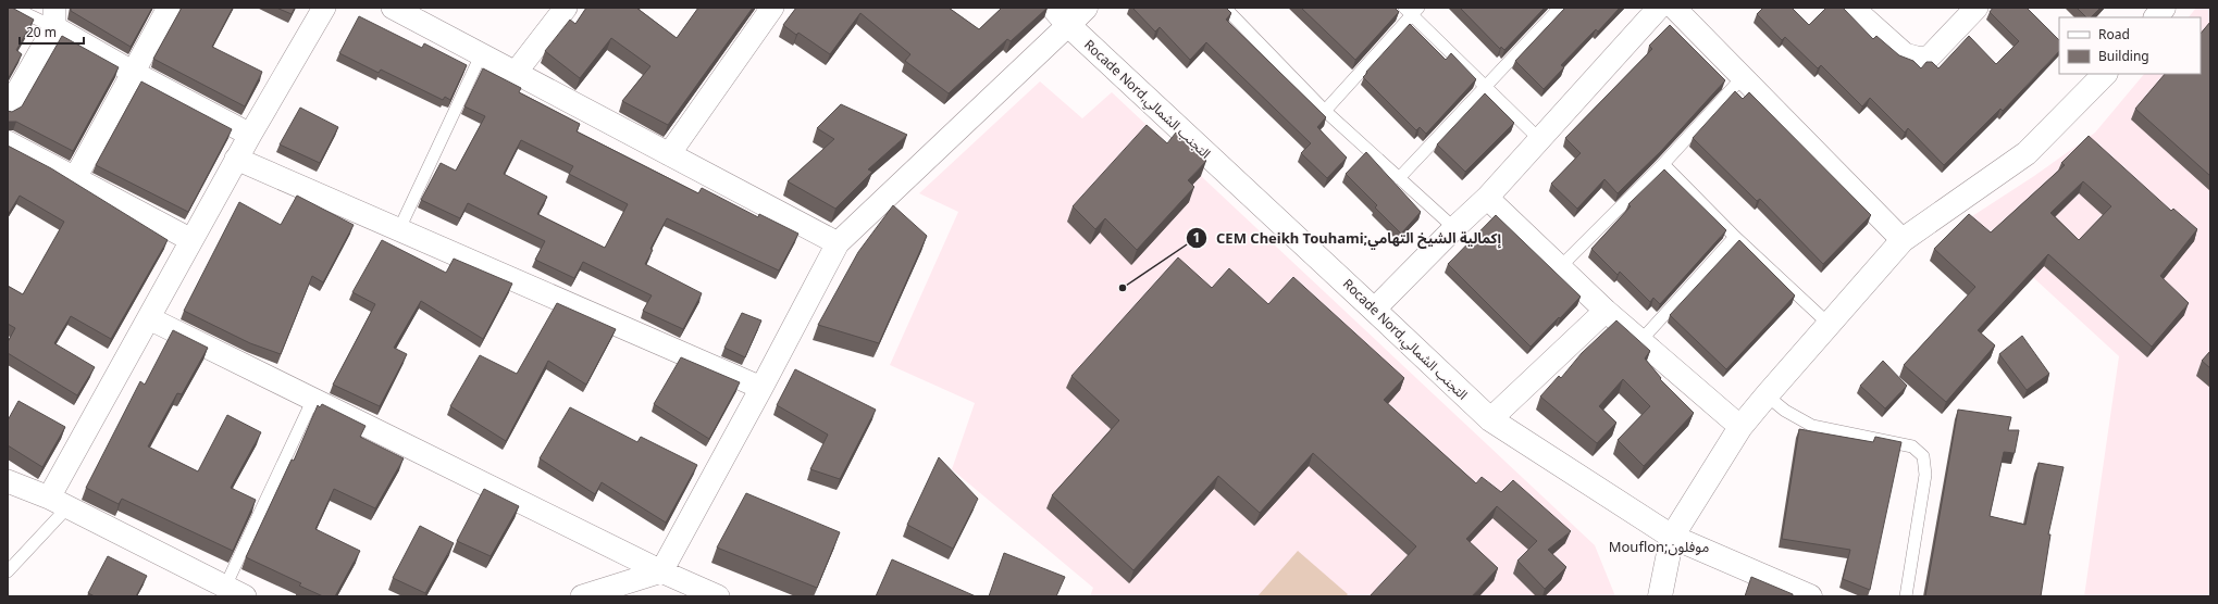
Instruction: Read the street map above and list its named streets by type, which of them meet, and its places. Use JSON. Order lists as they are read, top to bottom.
{
  "streets": {
    "main road": ["Rocade Nord,التجنب الشمالي"]
  },
  "districts": ["Mouflon;موفلون"],
  "places": ["CEM Cheikh Touhami;إكمالية الشيخ التهامي"],
  "legend": ["Road", "Building"],
  "scale_bar": "20 m"
}
